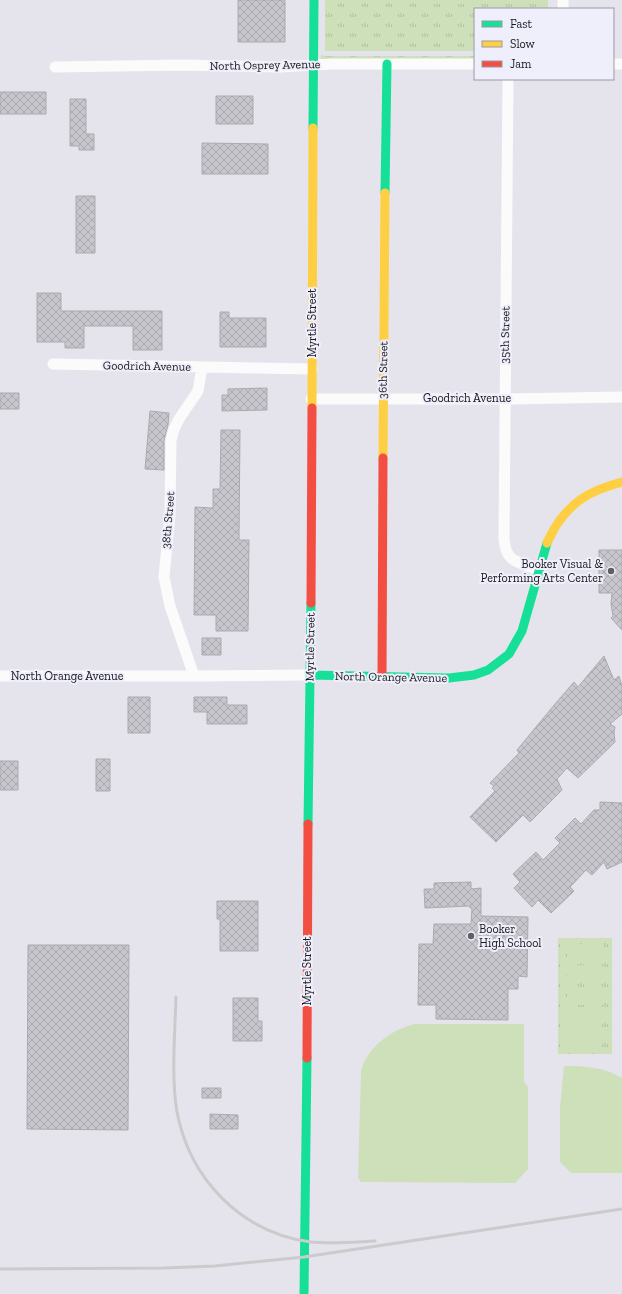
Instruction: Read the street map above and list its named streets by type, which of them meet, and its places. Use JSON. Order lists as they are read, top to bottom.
{
  "streets": {
    "street": [
      "North Osprey Avenue",
      "Myrtle Street",
      "35th Street",
      "Goodrich Avenue",
      "36th Street",
      "38th Street",
      "North Orange Avenue"
    ]
  },
  "crossings": [
    ["North Osprey Avenue", "Myrtle Street"],
    ["North Osprey Avenue", "36th Street"],
    ["Myrtle Street", "Goodrich Avenue"],
    ["Myrtle Street", "North Orange Avenue"],
    ["35th Street", "Goodrich Avenue"],
    ["35th Street", "North Orange Avenue"],
    ["Goodrich Avenue", "36th Street"],
    ["Goodrich Avenue", "38th Street"],
    ["36th Street", "North Orange Avenue"],
    ["38th Street", "North Orange Avenue"]
  ],
  "places": ["Booker Visual & Performing Arts Center", "Booker High School"],
  "legend": ["Fast", "Slow", "Jam"]
}
